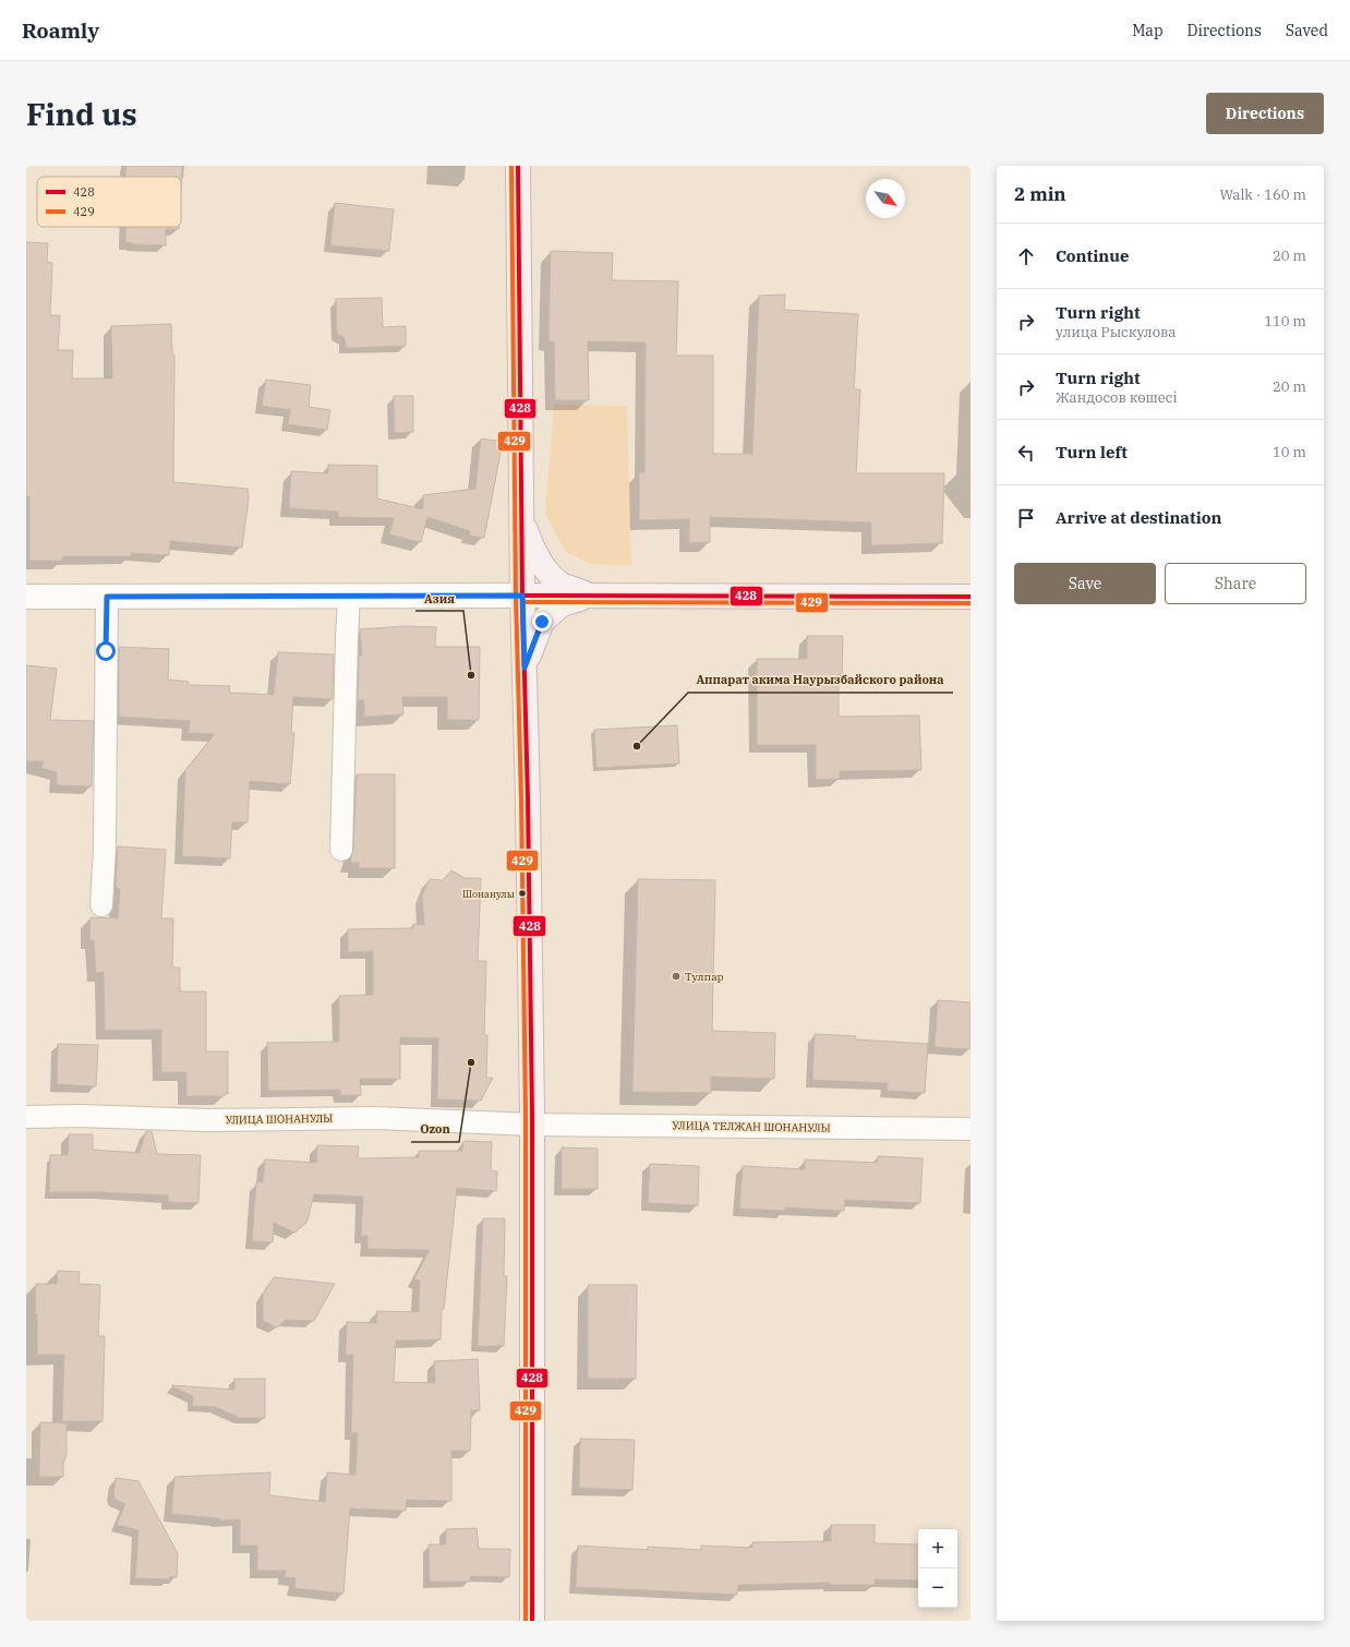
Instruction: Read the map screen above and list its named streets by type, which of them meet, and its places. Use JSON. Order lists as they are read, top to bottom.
{
  "streets": {
    "street": ["УЛИЦА ШОНАНУЛЫ", "УЛИЦА ТЕЛЖАН ШОНАНУЛЫ"]
  },
  "crossings": [
    ["УЛИЦА ШОНАНУЛЫ", "УЛИЦА ТЕЛЖАН ШОНАНУЛЫ"]
  ],
  "places": [
    "Азия",
    "Аппарат акима Наурызбайского района",
    "Шонанулы",
    "Тулпар",
    "Ozon"
  ],
  "lines": ["transit line 428", "transit line 429"],
  "legend": ["428", "429"],
  "north": "bottom right",
  "page": {
    "header": "Roamly",
    "nav": ["Map", "Directions", "Saved"],
    "buttons": [
      "Directions",
      ["Save", "Share"]
    ],
    "title": "Find us",
    "heading": ["2 min", "Walk · 160 m"],
    "list": [
      ["Continue", "20 m"],
      ["Turn right", "улица Рыскулова", "110 m"],
      ["Turn right", "Жандосов көшесі", "20 m"],
      ["Turn left", "10 m"],
      "Arrive at destination"
    ],
    "map_buttons": ["+", "−"]
  }
}
